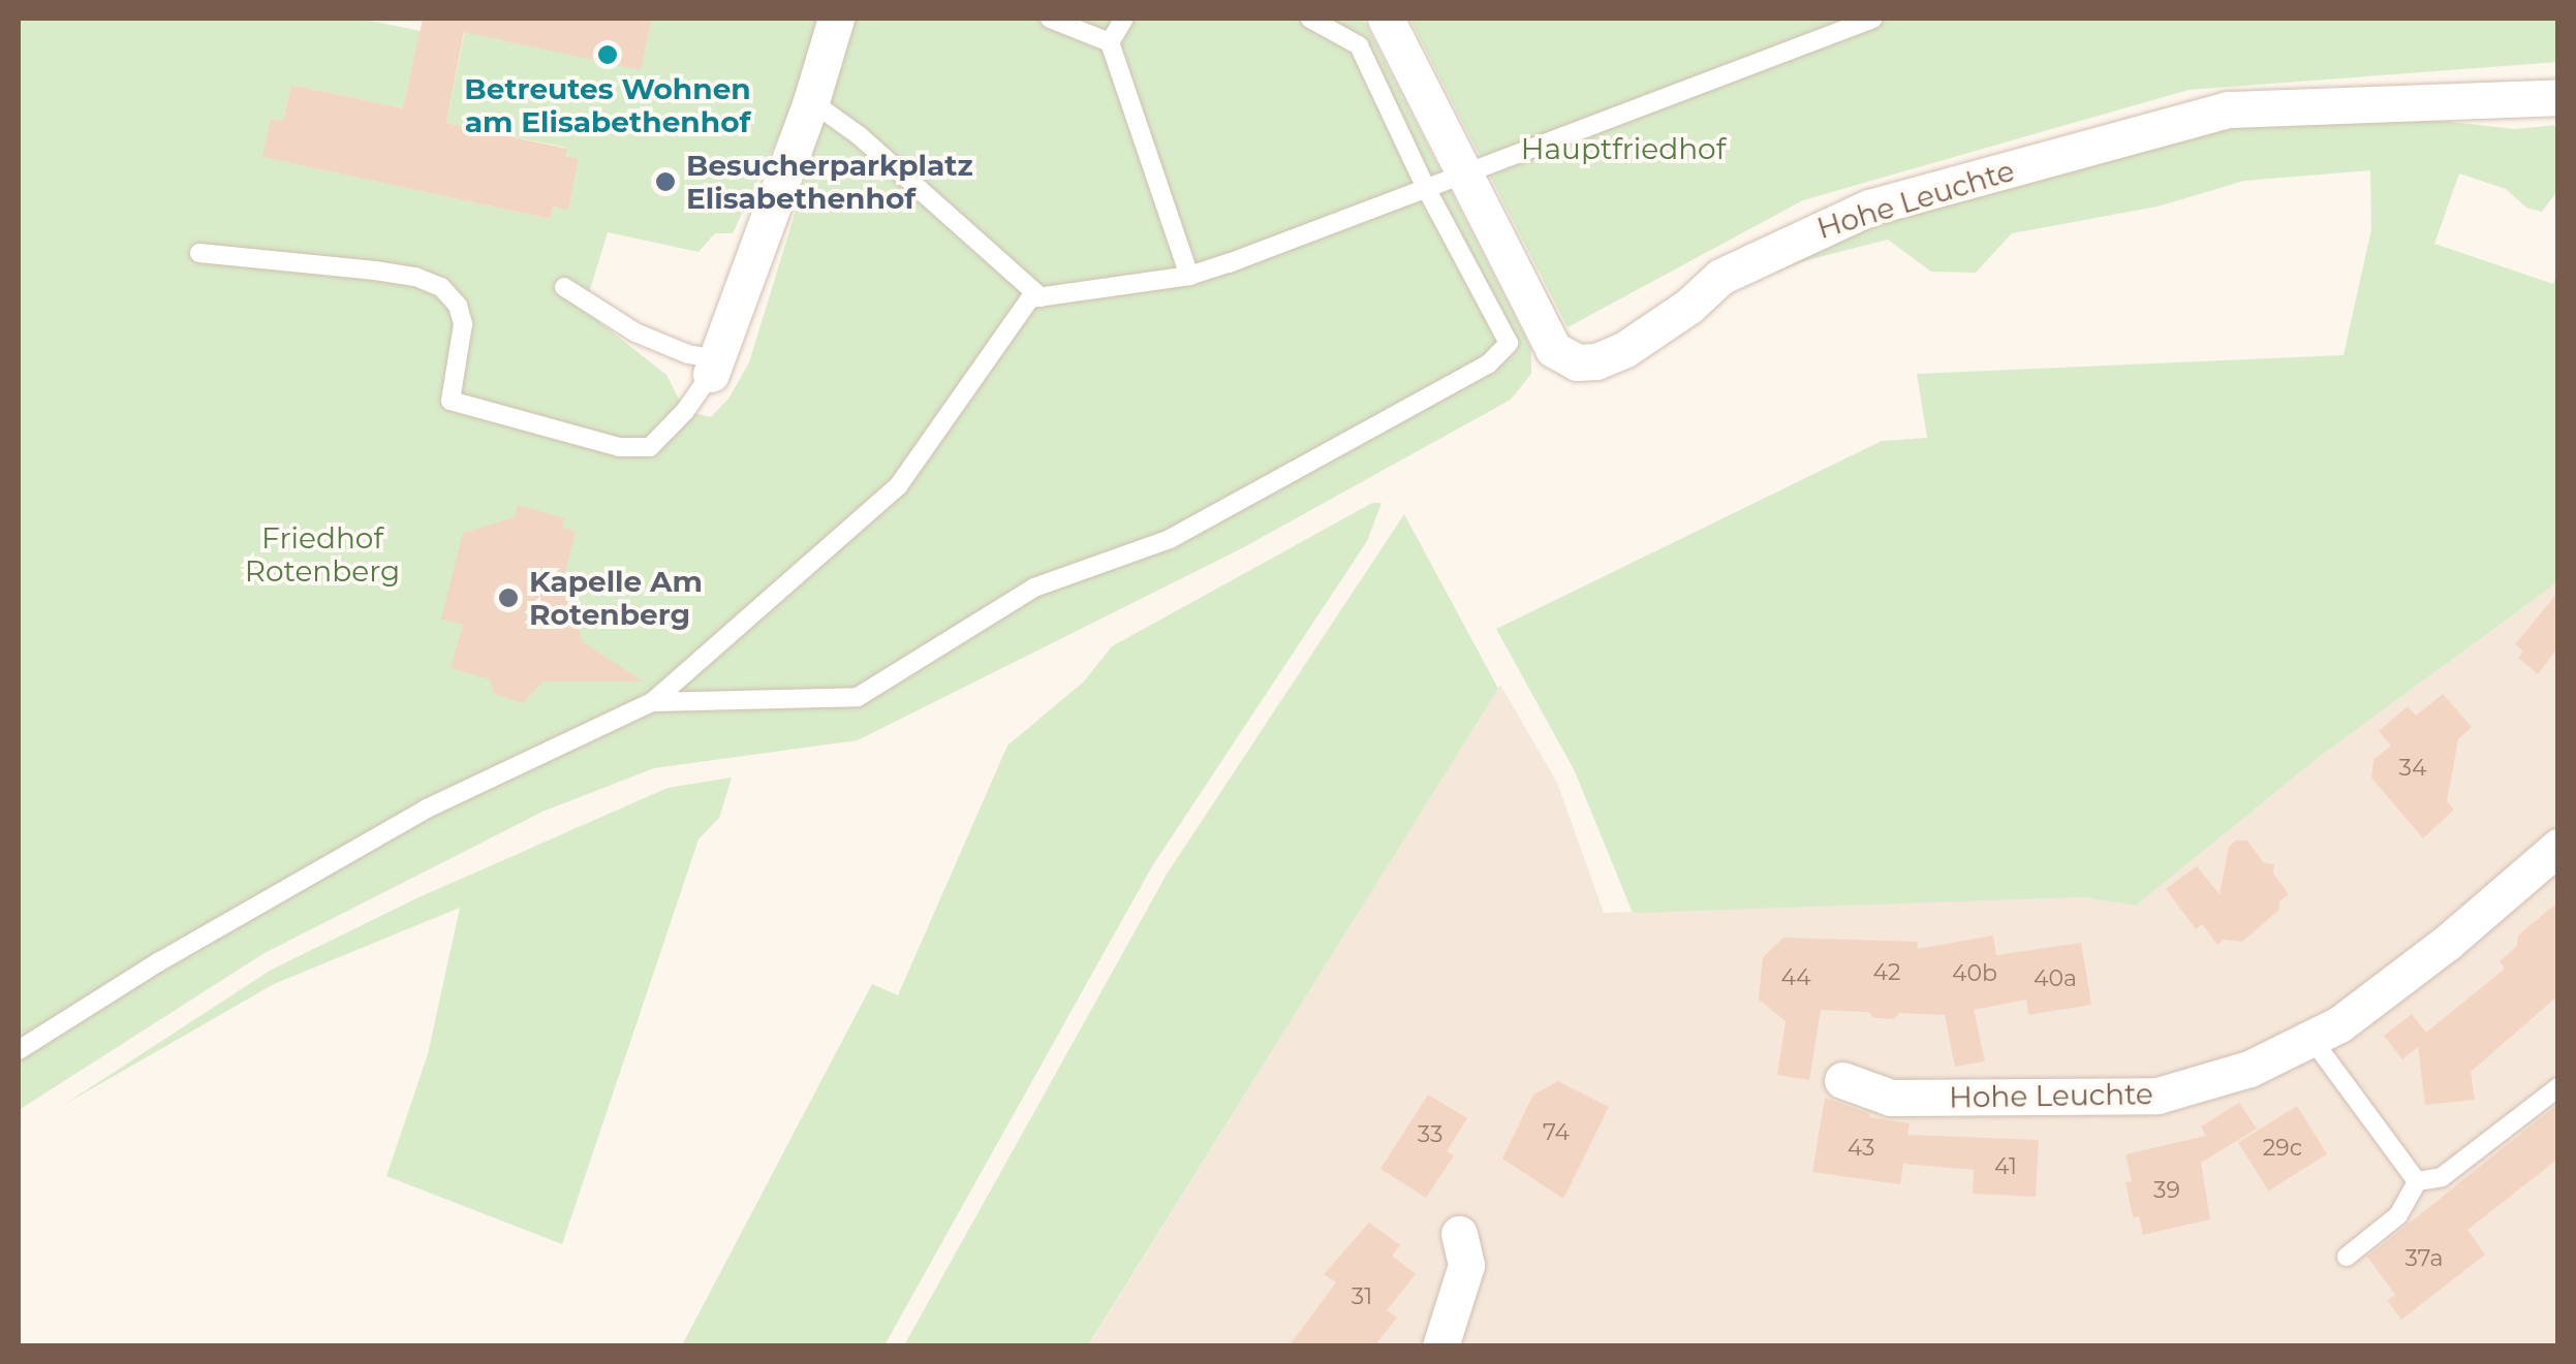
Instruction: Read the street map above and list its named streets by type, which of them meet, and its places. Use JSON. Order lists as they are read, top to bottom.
{
  "streets": {
    "street": ["Hohe Leuchte"]
  },
  "parks": ["Hauptfriedhof", "Friedhof Rotenberg"],
  "places": ["Betreutes Wohnen am Elisabethenhof", "Besucherparkplatz Elisabethenhof", "Kapelle Am Rotenberg"],
  "house_numbers": [
    "34",
    "42",
    "40b",
    "44",
    "40a",
    "74",
    "33",
    "43",
    "29c",
    "41",
    "39",
    "37a",
    "31"
  ]
}
